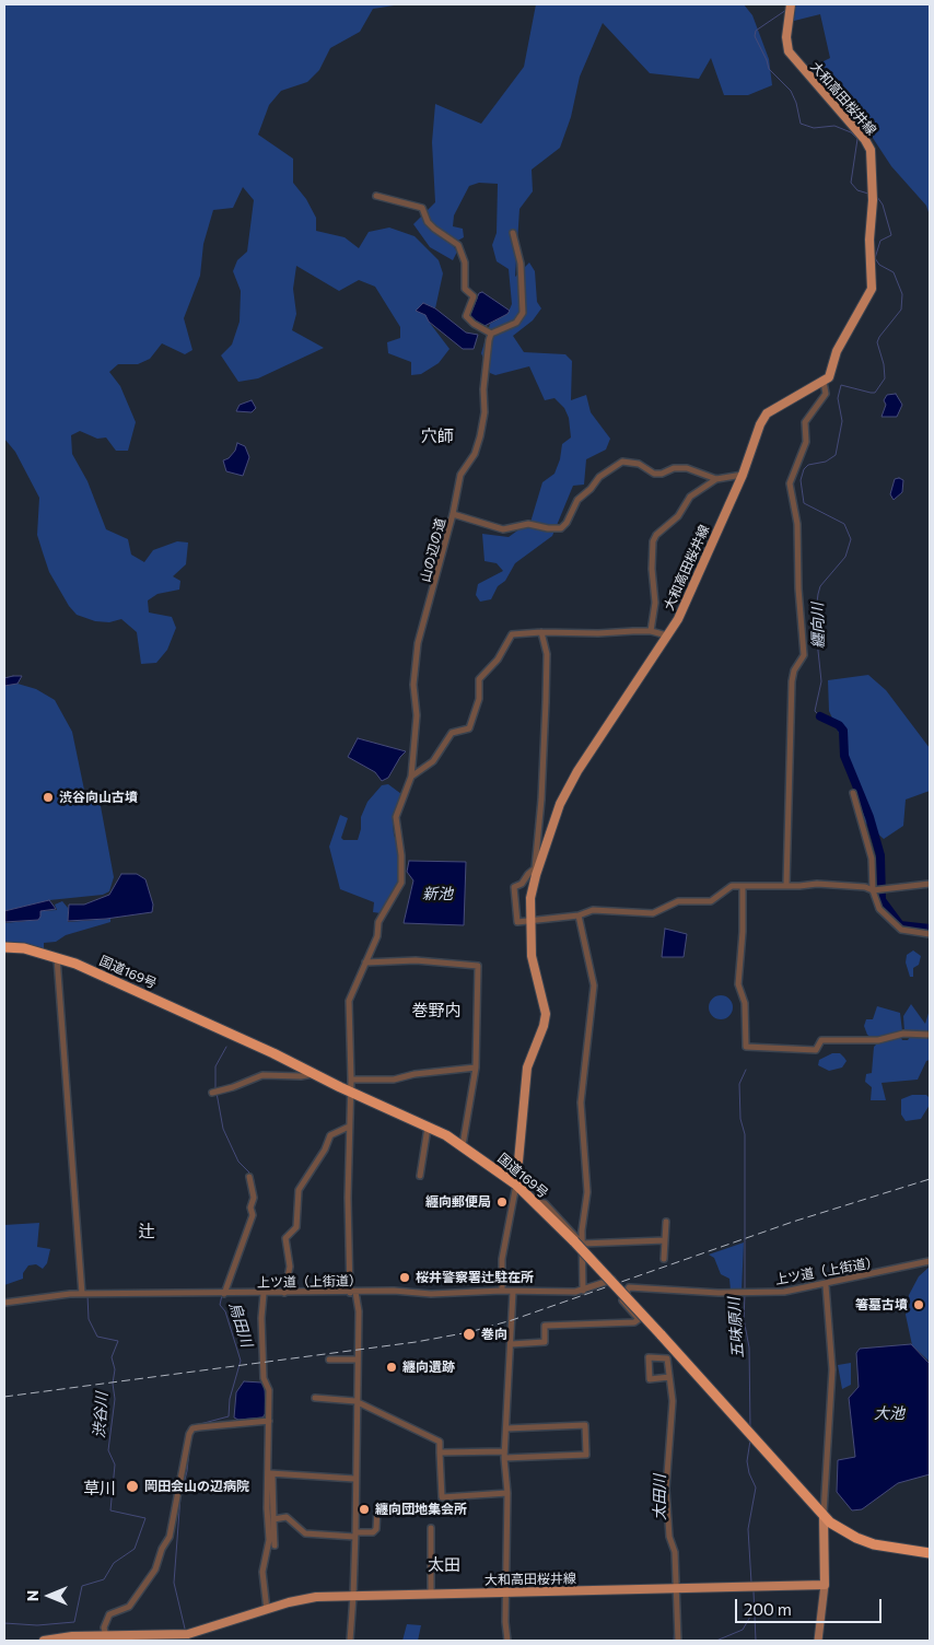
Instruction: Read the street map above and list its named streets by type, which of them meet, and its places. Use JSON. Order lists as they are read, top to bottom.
{
  "streets": {
    "highway": ["国道169号"],
    "main road": ["大和高田桜井線"],
    "street": ["山の辺の道", "上ツ道（上街道）"]
  },
  "crossings": [
    ["大和高田桜井線", "山の辺の道"],
    ["大和高田桜井線", "国道169号"],
    ["山の辺の道", "国道169号"],
    ["山の辺の道", "上ツ道（上街道）"]
  ],
  "districts": [
    "穴師",
    "巻野内",
    "辻",
    "草川",
    "太田"
  ],
  "water": [
    "纒向川",
    "新池",
    "烏田川",
    "五味原川",
    "大池",
    "渋谷川",
    "太田川"
  ],
  "places": [
    "渋谷向山古墳",
    "纒向郵便局",
    "桜井警察署辻駐在所",
    "箸墓古墳",
    "巻向",
    "纏向遺跡",
    "岡田会山の辺病院",
    "纏向団地集会所"
  ],
  "scale_bar": "200 m",
  "north": "left"
}
